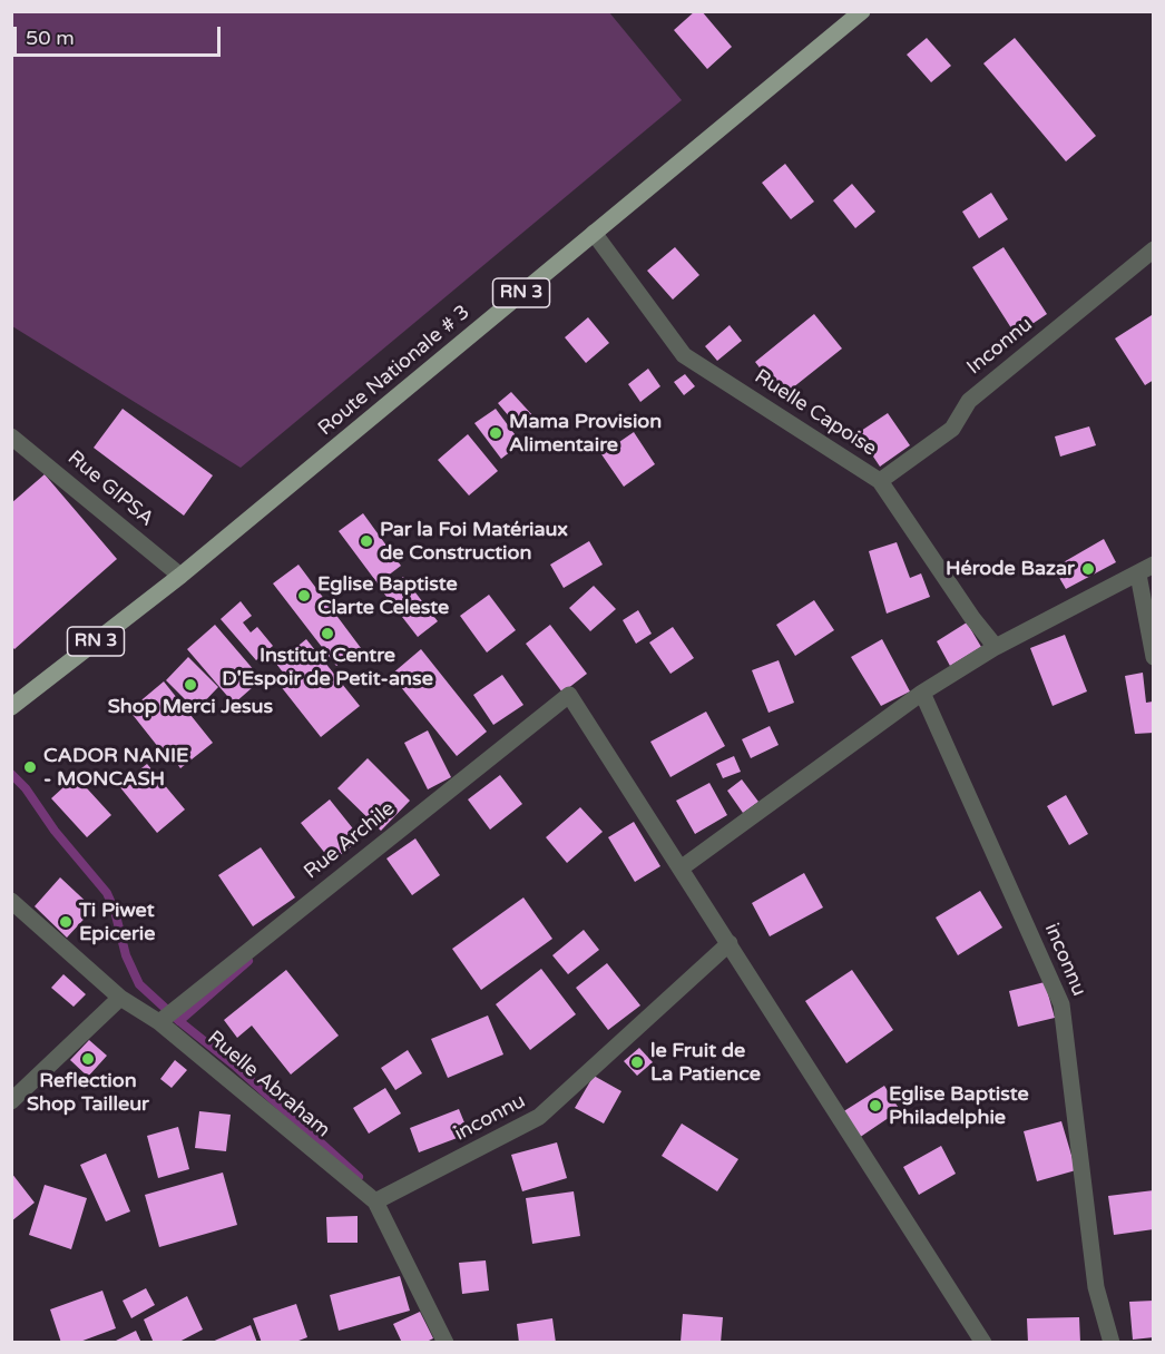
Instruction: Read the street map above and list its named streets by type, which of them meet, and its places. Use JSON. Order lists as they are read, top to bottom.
{
  "streets": {
    "main road": ["RN 3", "Route Nationale # 3"],
    "street": [
      "Inconnu",
      "Ruelle Capoise",
      "Rue GIPSA",
      "Rue Archile",
      "inconnu",
      "Ruelle Abraham"
    ]
  },
  "crossings": [
    ["Inconnu", "Ruelle Capoise"],
    ["Route Nationale # 3", "Ruelle Capoise"],
    ["Route Nationale # 3", "Rue GIPSA"],
    ["Rue Archile", "Ruelle Abraham"],
    ["inconnu", "Ruelle Abraham"]
  ],
  "places": [
    "Mama Provision Alimentaire",
    "Par la Foi Matériaux de Construction",
    "Hérode Bazar",
    "Eglise Baptiste Clarte Celeste",
    "Institut Centre D'Espoir de Petit-anse",
    "Shop Merci Jesus",
    "CADOR NANIE - MONCASH",
    "Ti Piwet Epicerie",
    "Reflection Shop Tailleur",
    "le Fruit de La Patience",
    "Eglise Baptiste Philadelphie"
  ],
  "scale_bar": "50 m"
}
